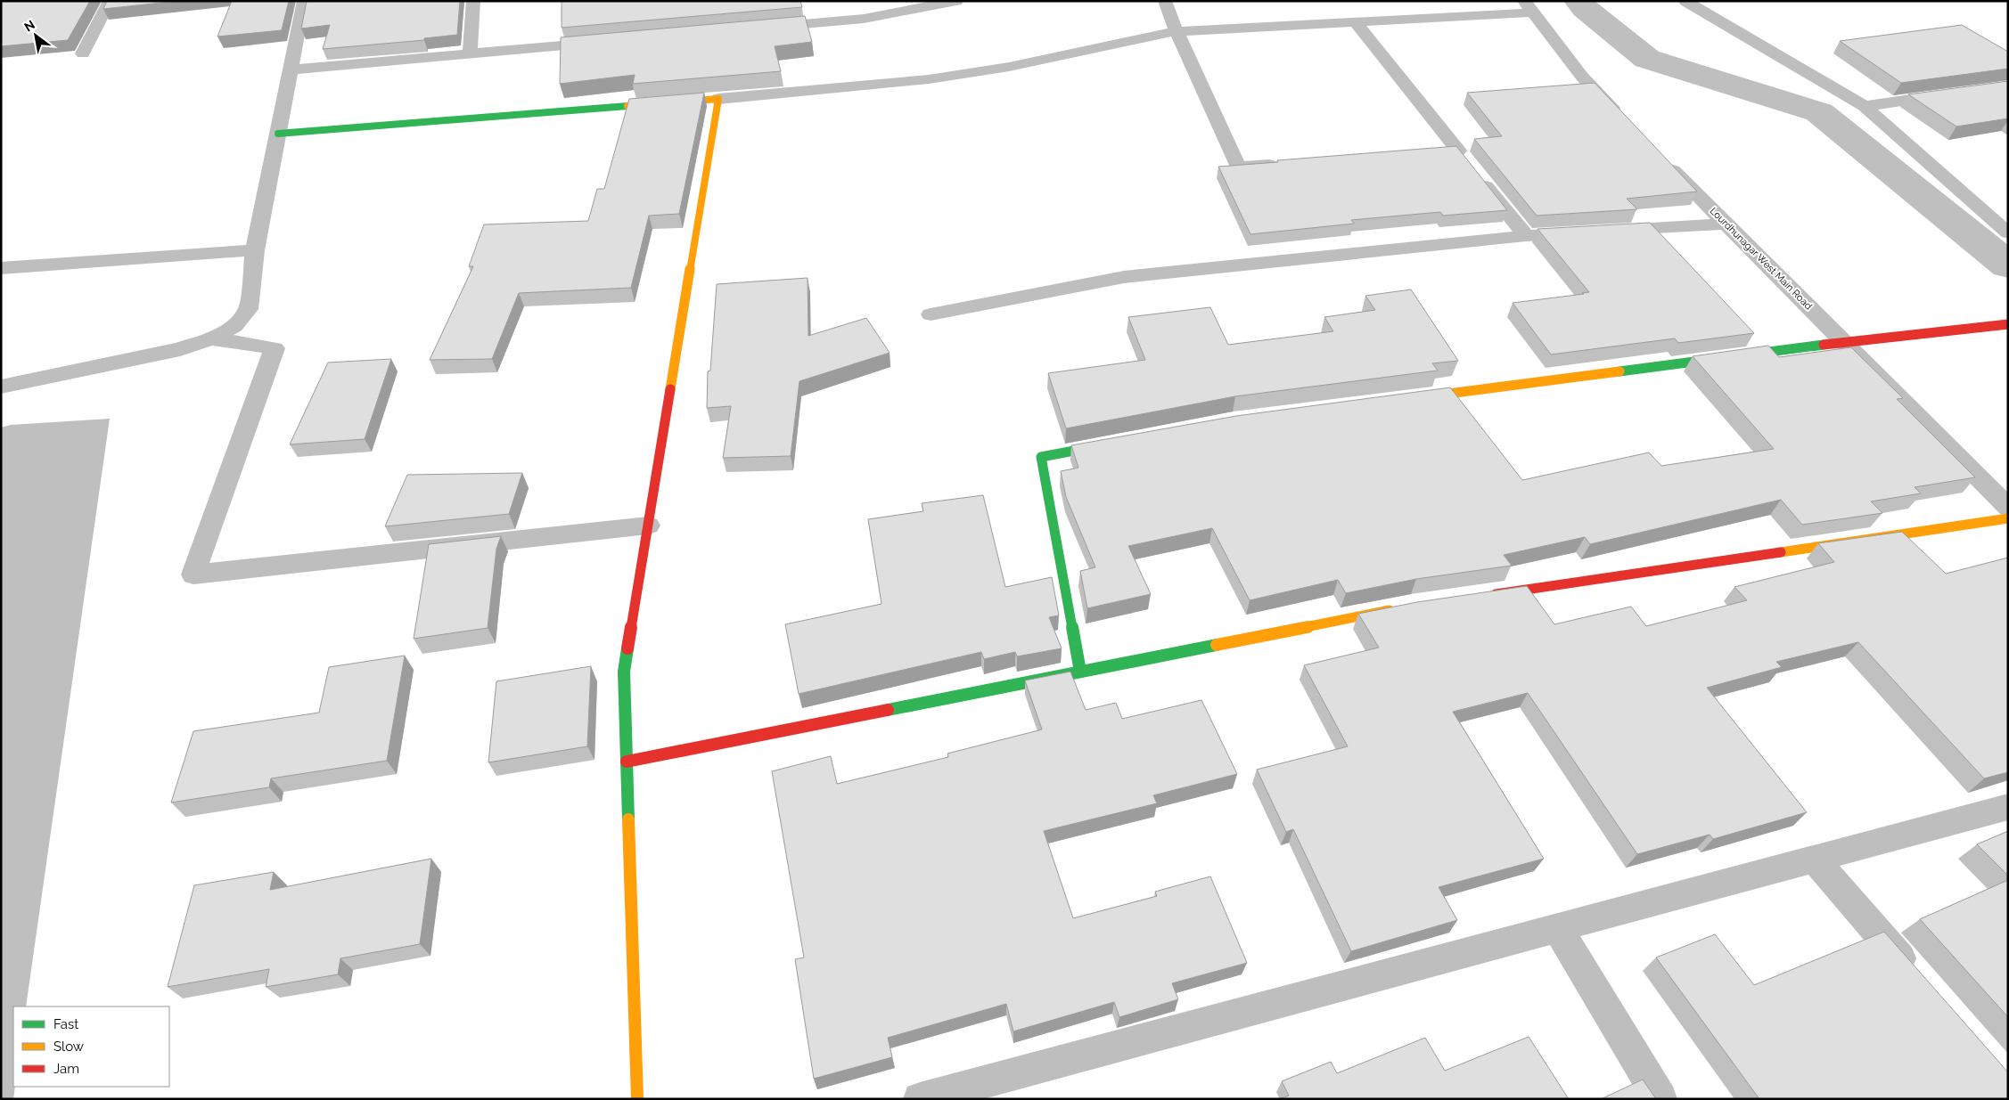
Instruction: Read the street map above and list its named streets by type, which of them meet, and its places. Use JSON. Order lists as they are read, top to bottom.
{
  "streets": {
    "street": ["Lourdhunagar West Main Road"]
  },
  "legend": ["Fast", "Slow", "Jam"],
  "north": "top left"
}
